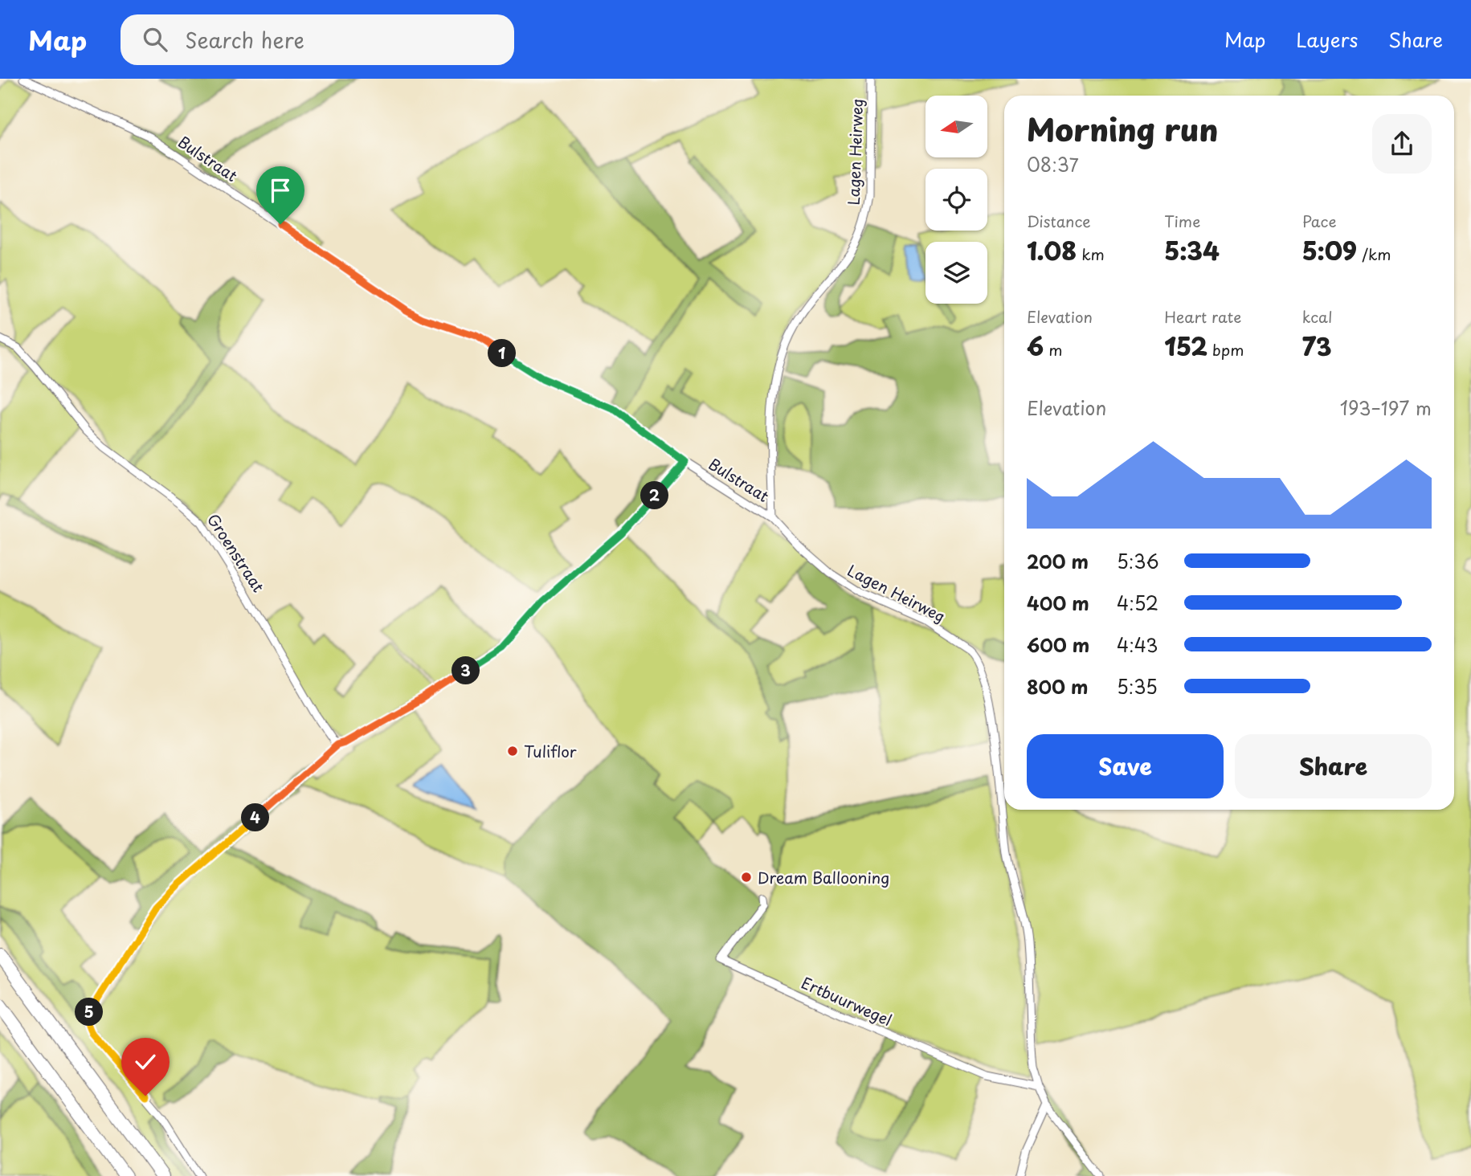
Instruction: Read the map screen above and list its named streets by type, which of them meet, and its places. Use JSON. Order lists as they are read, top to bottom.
{
  "streets": {
    "street": [
      "Lagen Heirweg",
      "Bulstraat",
      "Groenstraat",
      "Ertbuurwegel"
    ]
  },
  "crossings": [
    ["Lagen Heirweg", "Bulstraat"],
    ["Lagen Heirweg", "Ertbuurwegel"]
  ],
  "places": ["Tuliflor", "Dream Ballooning"],
  "north": "left",
  "page": {
    "header": "Map",
    "search": "Search here",
    "nav": ["Map", "Layers", "Share"],
    "heading": ["Morning run", "08:37"],
    "stats": [
      ["Distance", "1.08 km"],
      ["Time", "5:34"],
      ["Pace", "5:09 /km"],
      ["Elevation", "6 m"],
      ["Heart rate", "152 bpm"],
      ["kcal", "73"]
    ],
    "pins": [
      "1",
      "2",
      "3",
      "4",
      "5"
    ],
    "chart": ["Elevation", "193–197 m"],
    "list": [
      {
        "name": "200 m",
        "note": "5:36"
      },
      {
        "name": "400 m",
        "note": "4:52"
      },
      {
        "name": "600 m",
        "note": "4:43"
      },
      {
        "name": "800 m",
        "note": "5:35"
      }
    ],
    "buttons": ["Save", "Share"]
  }
}
